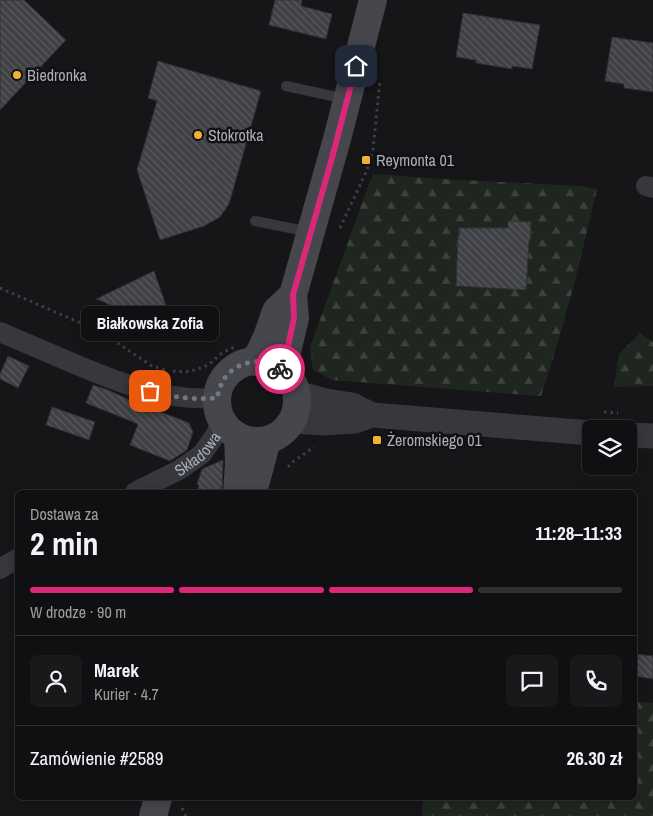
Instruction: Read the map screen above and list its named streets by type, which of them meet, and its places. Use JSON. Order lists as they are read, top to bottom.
{
  "streets": {
    "street": ["Składowa"]
  },
  "places": {
    "other": ["Biedronka", "Stokrotka", "Białkowska Zofia"],
    "transit": ["Reymonta 01", "Żeromskiego 01"]
  },
  "page": {
    "bubble": "Białkowska Zofia",
    "heading": ["2 min", "Dostawa za", "11:28–11:33"],
    "panel": [
      "Marek",
      "Kurier · 4.7",
      "Zamówienie #2589",
      "26.30 zł"
    ],
    "bar": "W drodze · 90 m"
  }
}
